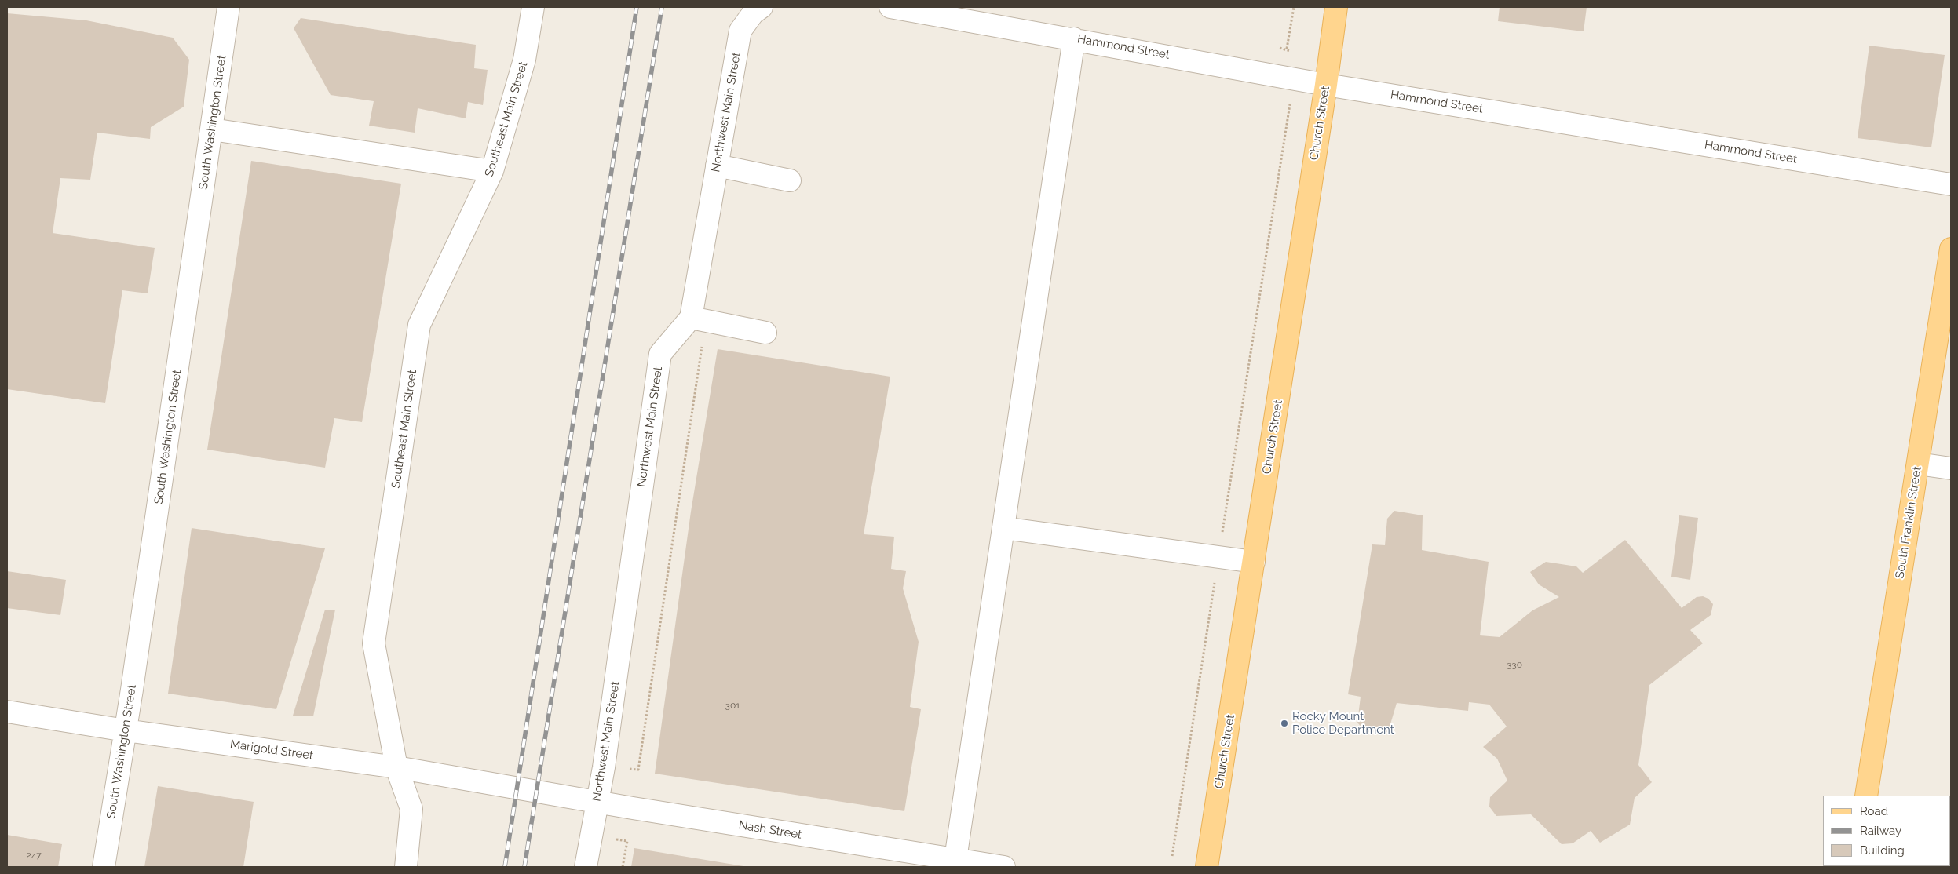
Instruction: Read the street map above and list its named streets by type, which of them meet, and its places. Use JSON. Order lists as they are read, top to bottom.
{
  "streets": {
    "main road": ["Church Street", "South Franklin Street"],
    "street": [
      "Hammond Street",
      "Northwest Main Street",
      "Southeast Main Street",
      "South Washington Street",
      "Marigold Street",
      "Nash Street"
    ]
  },
  "crossings": [
    ["Hammond Street", "Church Street"],
    ["Northwest Main Street", "Nash Street"],
    ["Southeast Main Street", "Marigold Street"],
    ["South Washington Street", "Marigold Street"],
    ["Marigold Street", "Nash Street"]
  ],
  "places": ["Rocky Mount Police Department"],
  "house_numbers": ["330", "301", "247"],
  "legend": ["Road", "Railway", "Building"]
}
